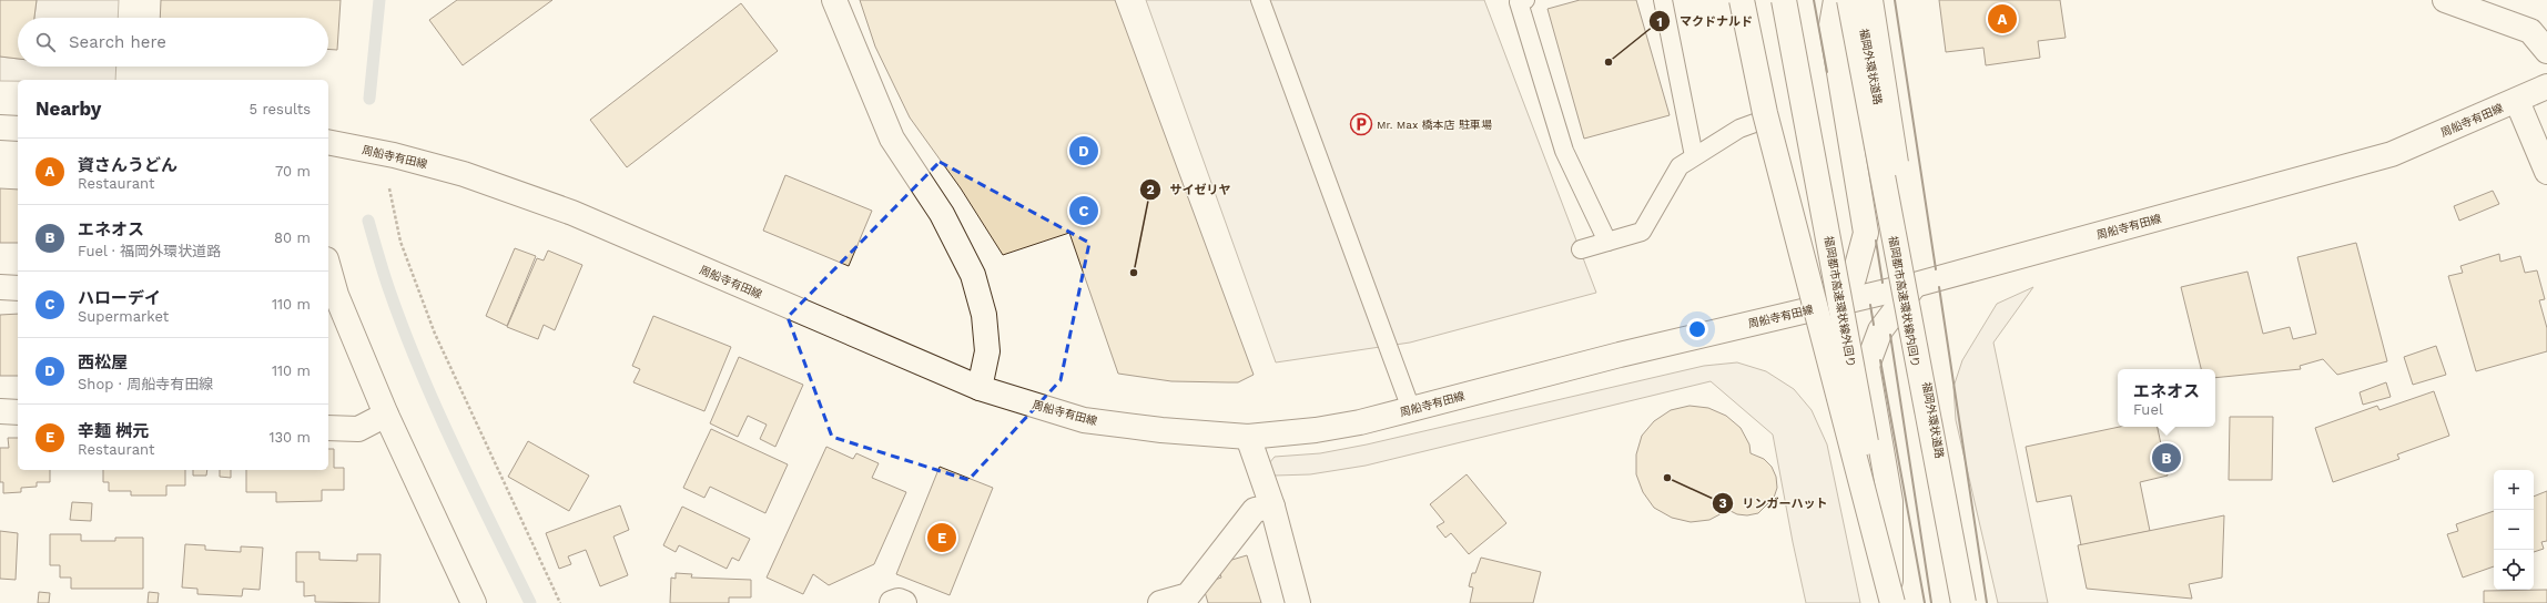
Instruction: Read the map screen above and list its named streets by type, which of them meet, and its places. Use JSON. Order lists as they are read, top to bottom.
{
  "streets": {
    "main road": [
      "福岡外環状道路",
      "周船寺有田線",
      "福岡都市高速環状線外回り",
      "福岡都市高速環状線内回り"
    ]
  },
  "crossings": [
    ["福岡外環状道路", "周船寺有田線"]
  ],
  "places": {
    "other": ["マクドナルド", "サイゼリヤ", "リンガーハット"],
    "parking": ["Mr. Max 橋本店 駐車場"]
  },
  "page": {
    "pins": [
      "A",
      "D",
      "C",
      "B",
      "E"
    ],
    "search": "Search here",
    "heading": ["Nearby", "5 results"],
    "list": [
      {
        "mark": "A",
        "name": "資さんうどん",
        "note": "Restaurant",
        "value": "70 m"
      },
      {
        "mark": "B",
        "name": "エネオス",
        "note": "Fuel · 福岡外環状道路",
        "value": "80 m"
      },
      {
        "mark": "C",
        "name": "ハローデイ",
        "note": "Supermarket",
        "value": "110 m"
      },
      {
        "mark": "D",
        "name": "西松屋",
        "note": "Shop · 周船寺有田線",
        "value": "110 m"
      },
      {
        "mark": "E",
        "name": "辛麺 桝元",
        "note": "Restaurant",
        "value": "130 m"
      }
    ],
    "popup": ["エネオス", "Fuel"],
    "map_buttons": ["+", "−"]
  }
}
